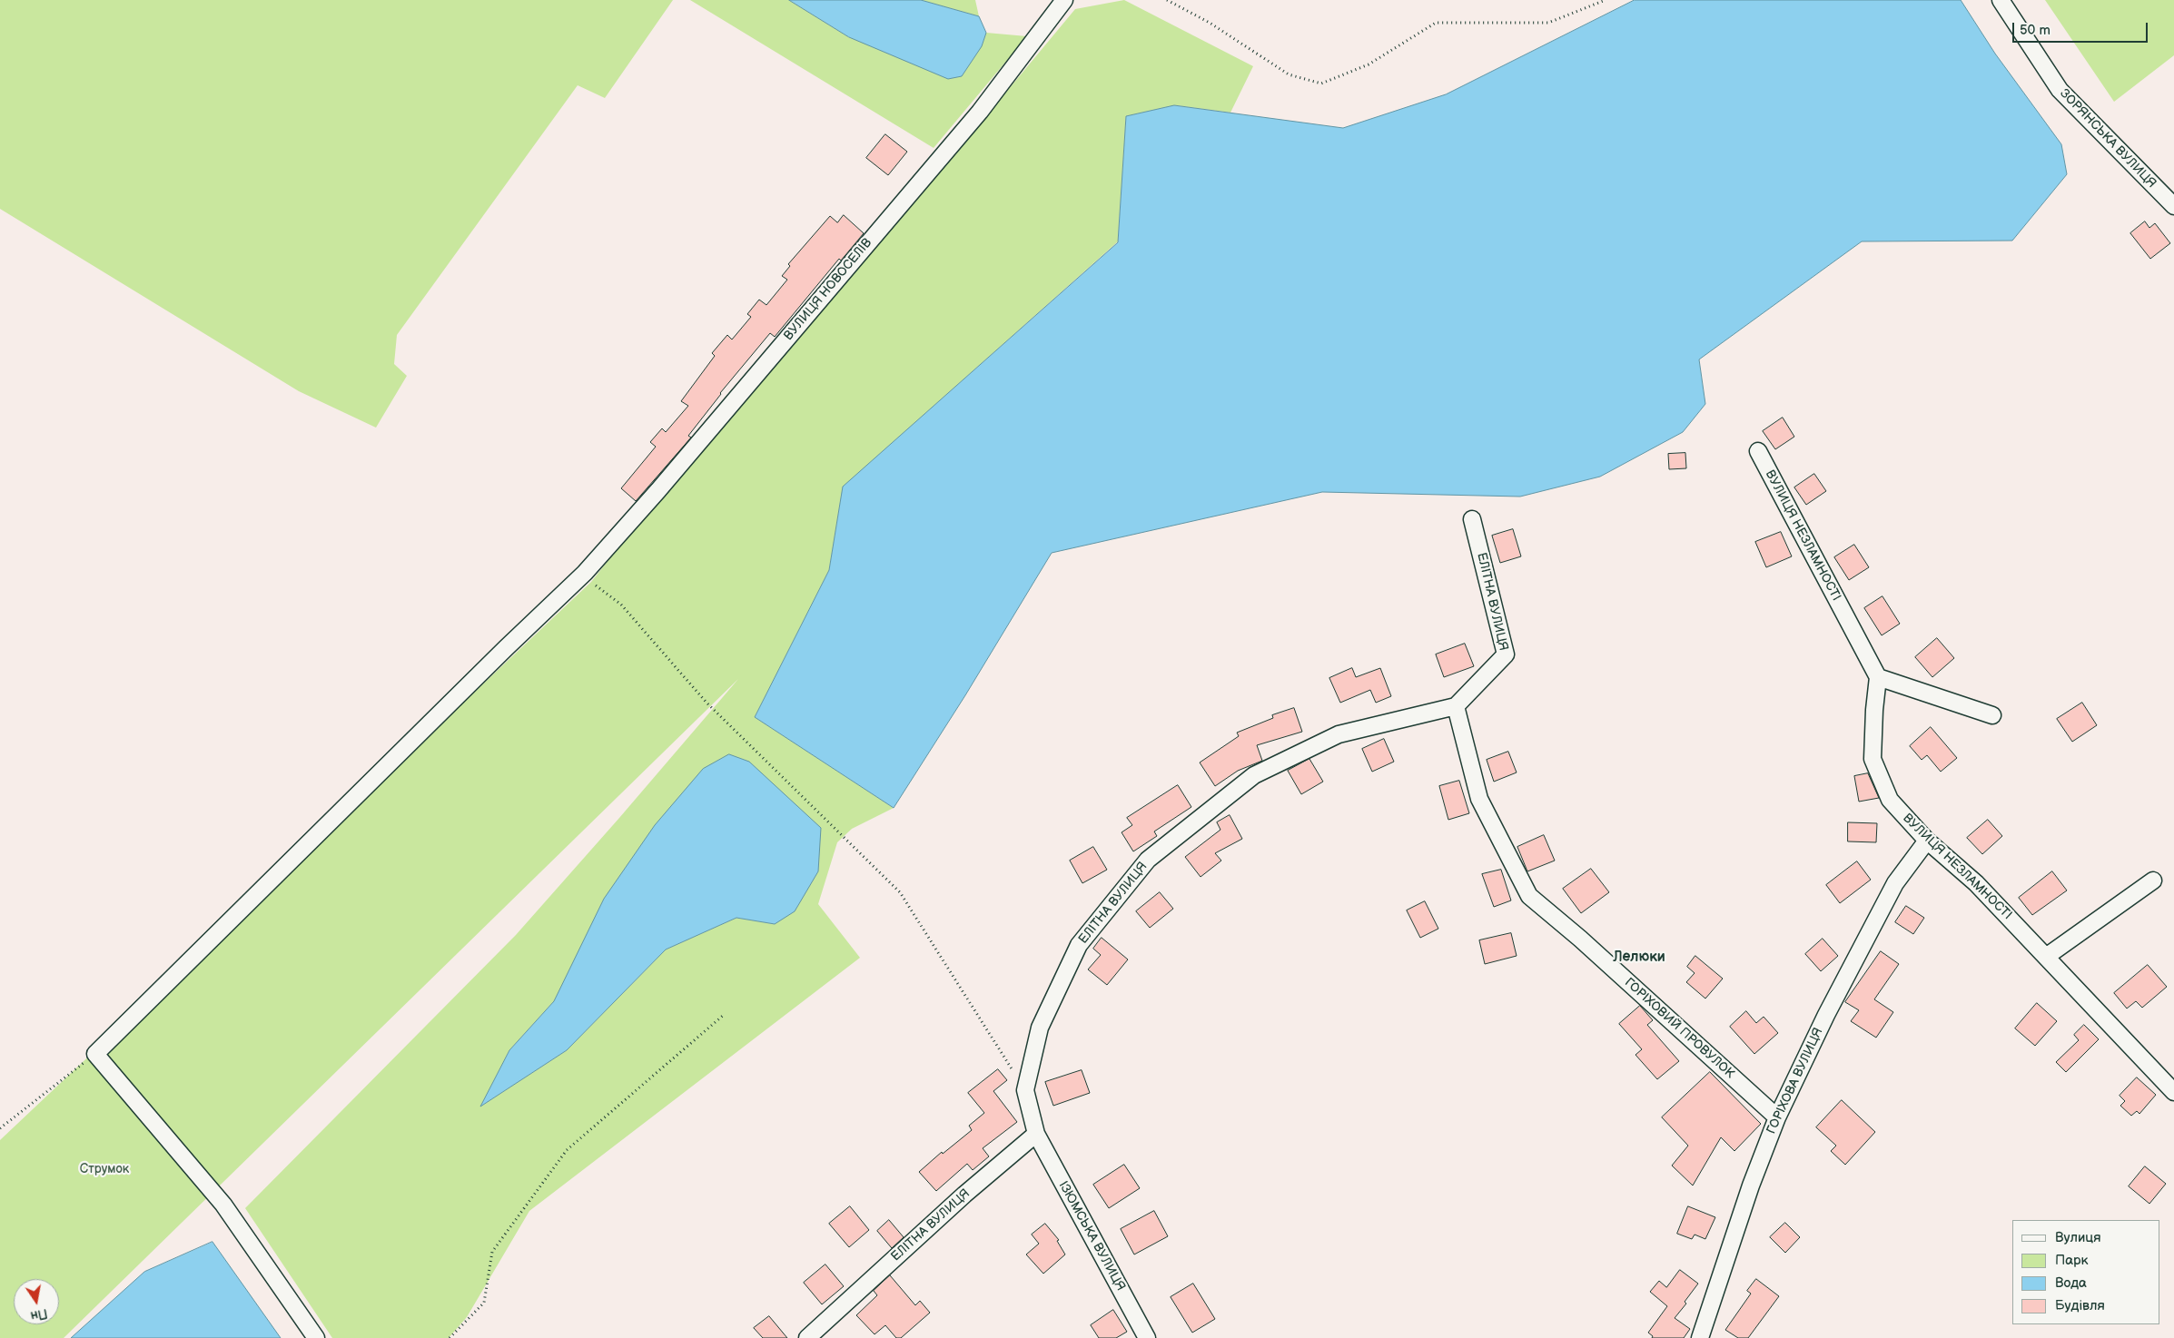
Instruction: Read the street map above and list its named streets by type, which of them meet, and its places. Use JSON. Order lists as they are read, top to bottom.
{
  "streets": {
    "street": [
      "ЗОРЯНСЬКА ВУЛИЦЯ",
      "ВУЛИЦЯ НОВОСЕЛІВ",
      "ВУЛИЦЯ НЕЗЛАМНОСТІ",
      "ЕЛІТНА ВУЛИЦЯ",
      "ГОРІХОВИЙ ПРОВУЛОК",
      "ГОРІХОВА ВУЛИЦЯ",
      "ІЗЮМСЬКА ВУЛИЦЯ"
    ]
  },
  "crossings": [
    ["ВУЛИЦЯ НЕЗЛАМНОСТІ", "ГОРІХОВА ВУЛИЦЯ"],
    ["ЕЛІТНА ВУЛИЦЯ", "ГОРІХОВИЙ ПРОВУЛОК"],
    ["ЕЛІТНА ВУЛИЦЯ", "ІЗЮМСЬКА ВУЛИЦЯ"],
    ["ГОРІХОВИЙ ПРОВУЛОК", "ГОРІХОВА ВУЛИЦЯ"]
  ],
  "districts": ["Лелюки"],
  "parks": ["Струмок"],
  "legend": [
    "Вулиця",
    "Парк",
    "Вода",
    "Будівля"
  ],
  "scale_bar": "50 m",
  "north": "bottom"
}
